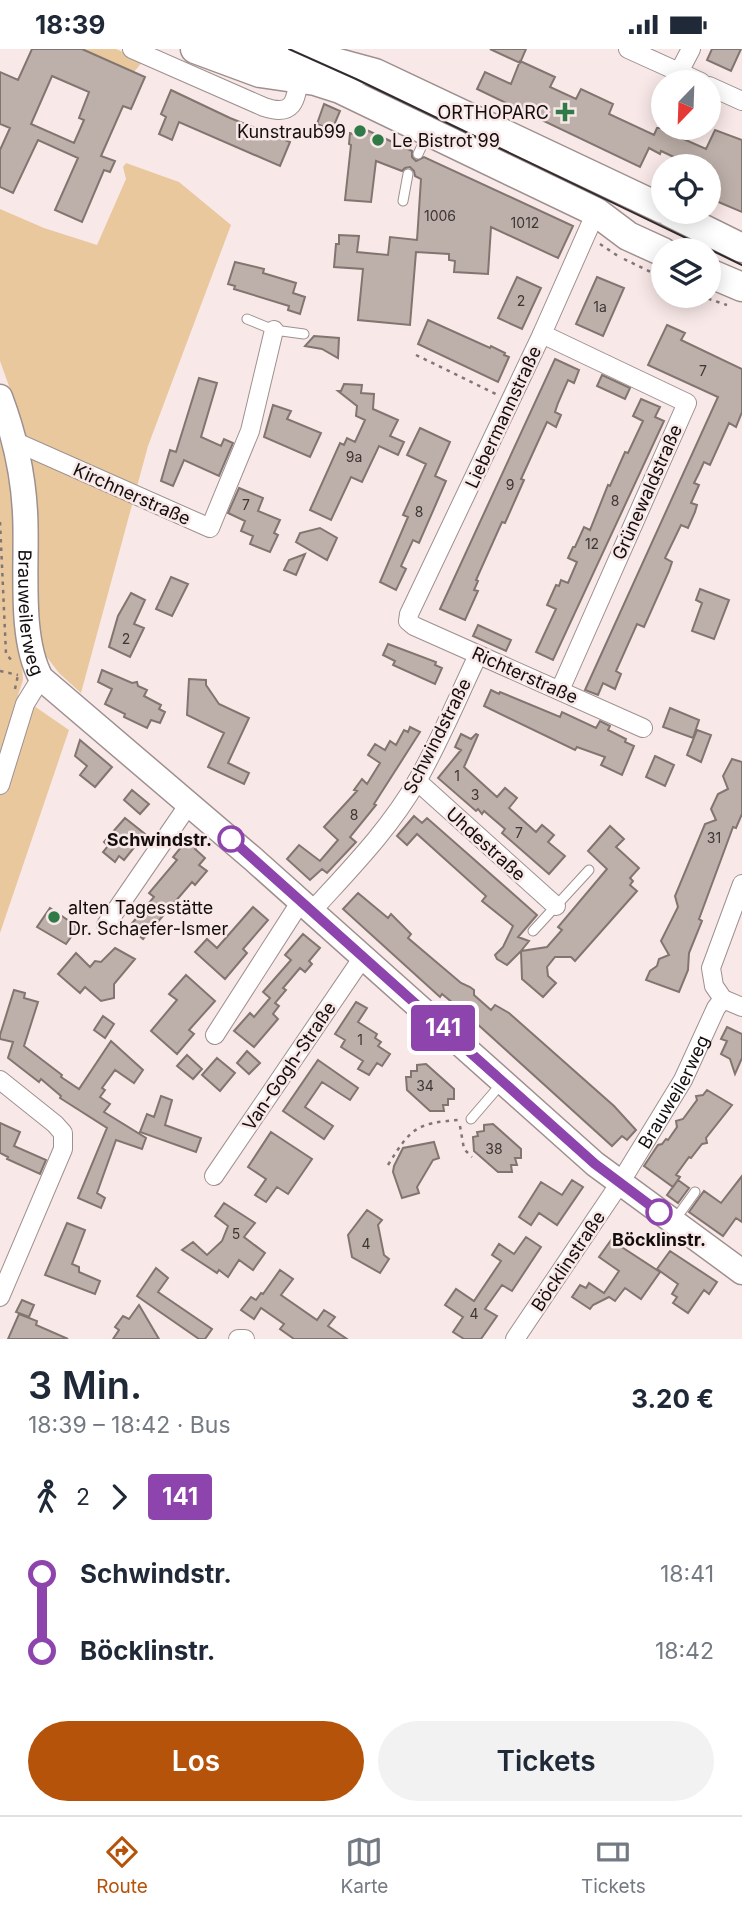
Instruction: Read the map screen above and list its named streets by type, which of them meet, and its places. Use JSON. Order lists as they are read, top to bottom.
{
  "streets": {
    "street": [
      "Liebermannstraße",
      "Grünewaldstraße",
      "Kirchnerstraße",
      "Brauweilerweg",
      "Richterstraße",
      "Schwindstraße",
      "Uhdestraße",
      "Van-Gogh-Straße",
      "Böcklinstraße"
    ]
  },
  "crossings": [
    ["Liebermannstraße", "Grünewaldstraße"],
    ["Liebermannstraße", "Richterstraße"],
    ["Grünewaldstraße", "Richterstraße"],
    ["Kirchnerstraße", "Brauweilerweg"],
    ["Brauweilerweg", "Schwindstraße"],
    ["Brauweilerweg", "Van-Gogh-Straße"],
    ["Brauweilerweg", "Böcklinstraße"],
    ["Richterstraße", "Schwindstraße"],
    ["Schwindstraße", "Uhdestraße"]
  ],
  "places": {
    "health": ["ORTHOPARC"],
    "other": [
      "Kunstraub99",
      "Le Bistrot 99",
      "Schwindstr.",
      "alten Tagesstätte Dr. Schaefer-Ismer",
      "Böcklinstr."
    ]
  },
  "lines": ["bus line 141"],
  "house_numbers": [
    "1006",
    "1012",
    "2",
    "1a",
    "7",
    "9a",
    "9",
    "8",
    "7",
    "8",
    "12",
    "2",
    "1",
    "3",
    "8",
    "7",
    "31",
    "1",
    "34",
    "38",
    "5",
    "4",
    "4"
  ],
  "north": "bottom left",
  "page": {
    "status": "18:39",
    "on_map": "141",
    "heading": ["3 Min.", "18:39 – 18:42 · Bus", "3.20 €"],
    "legs": ["2", "141"],
    "list": [
      {
        "name": "Schwindstr.",
        "value": "18:41"
      },
      {
        "name": "Böcklinstr.",
        "value": "18:42"
      }
    ],
    "buttons": ["Los", "Tickets"],
    "tabs": ["Route", "Karte", "Tickets"]
  }
}
